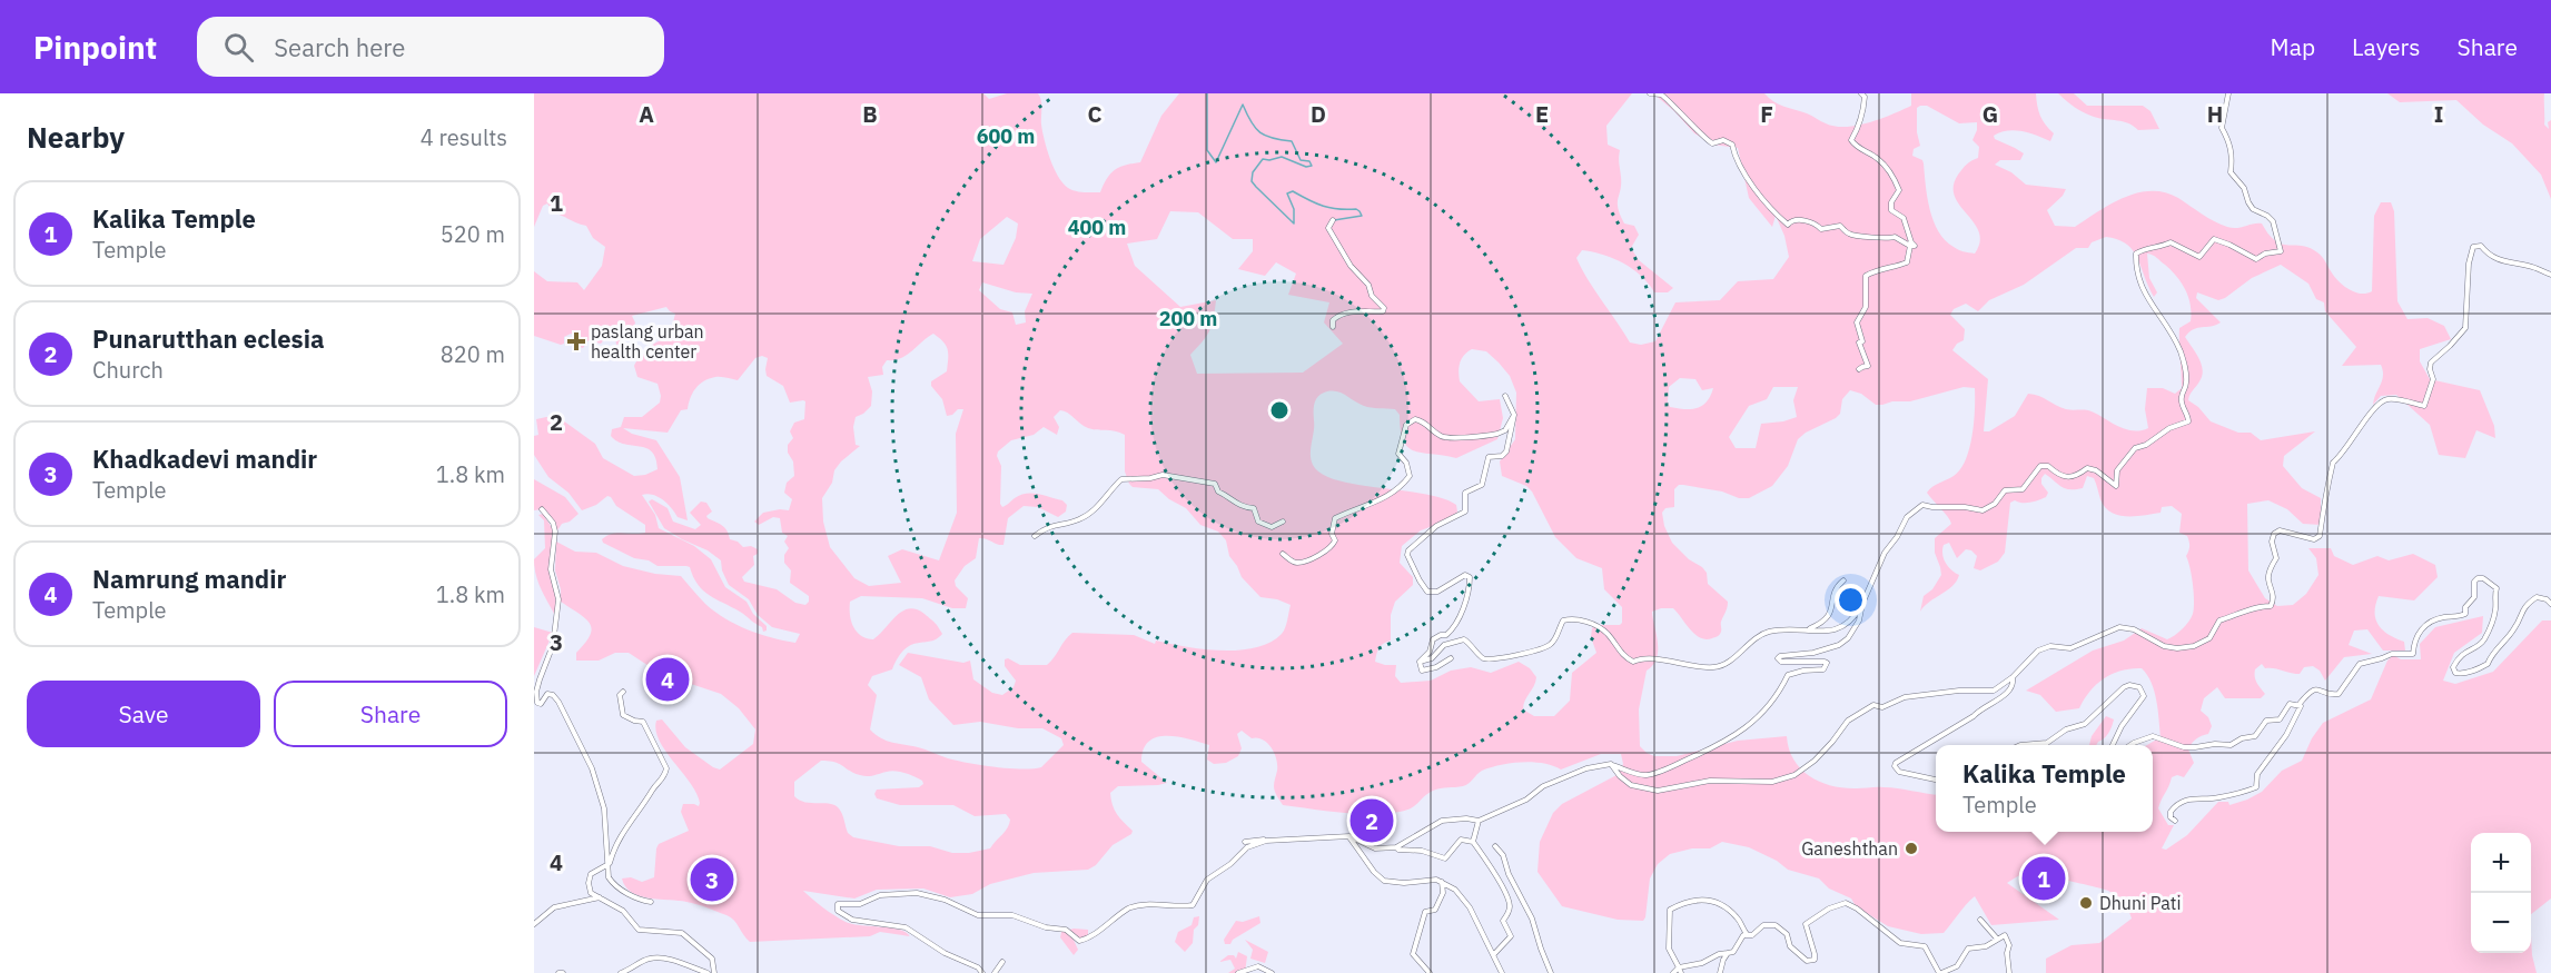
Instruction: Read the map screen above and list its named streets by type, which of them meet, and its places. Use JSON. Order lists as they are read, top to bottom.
{
  "places": {
    "health": ["paslang urban health center"],
    "other": ["Ganeshthan", "Dhuni Pati"]
  },
  "page": {
    "header": "Pinpoint",
    "search": "Search here",
    "nav": ["Map", "Layers", "Share"],
    "heading": ["Nearby", "4 results"],
    "list": [
      {
        "mark": "1",
        "name": "Kalika Temple",
        "note": "Temple",
        "value": "520 m"
      },
      {
        "mark": "2",
        "name": "Punarutthan eclesia",
        "note": "Church",
        "value": "820 m"
      },
      {
        "mark": "3",
        "name": "Khadkadevi mandir",
        "note": "Temple",
        "value": "1.8 km"
      },
      {
        "mark": "4",
        "name": "Namrung mandir",
        "note": "Temple",
        "value": "1.8 km"
      }
    ],
    "pins": [
      "4",
      "2",
      "1",
      "3"
    ],
    "buttons": ["Save", "Share"],
    "popup": ["Kalika Temple", "Temple"],
    "map_buttons": ["+", "−"]
  },
  "grid": {
    "columns": [
      "A",
      "B",
      "C",
      "D",
      "E",
      "F",
      "G",
      "H",
      "I"
    ],
    "rows": [
      "1",
      "2",
      "3",
      "4"
    ]
  },
  "rings": ["600 m", "400 m", "200 m"]
}
